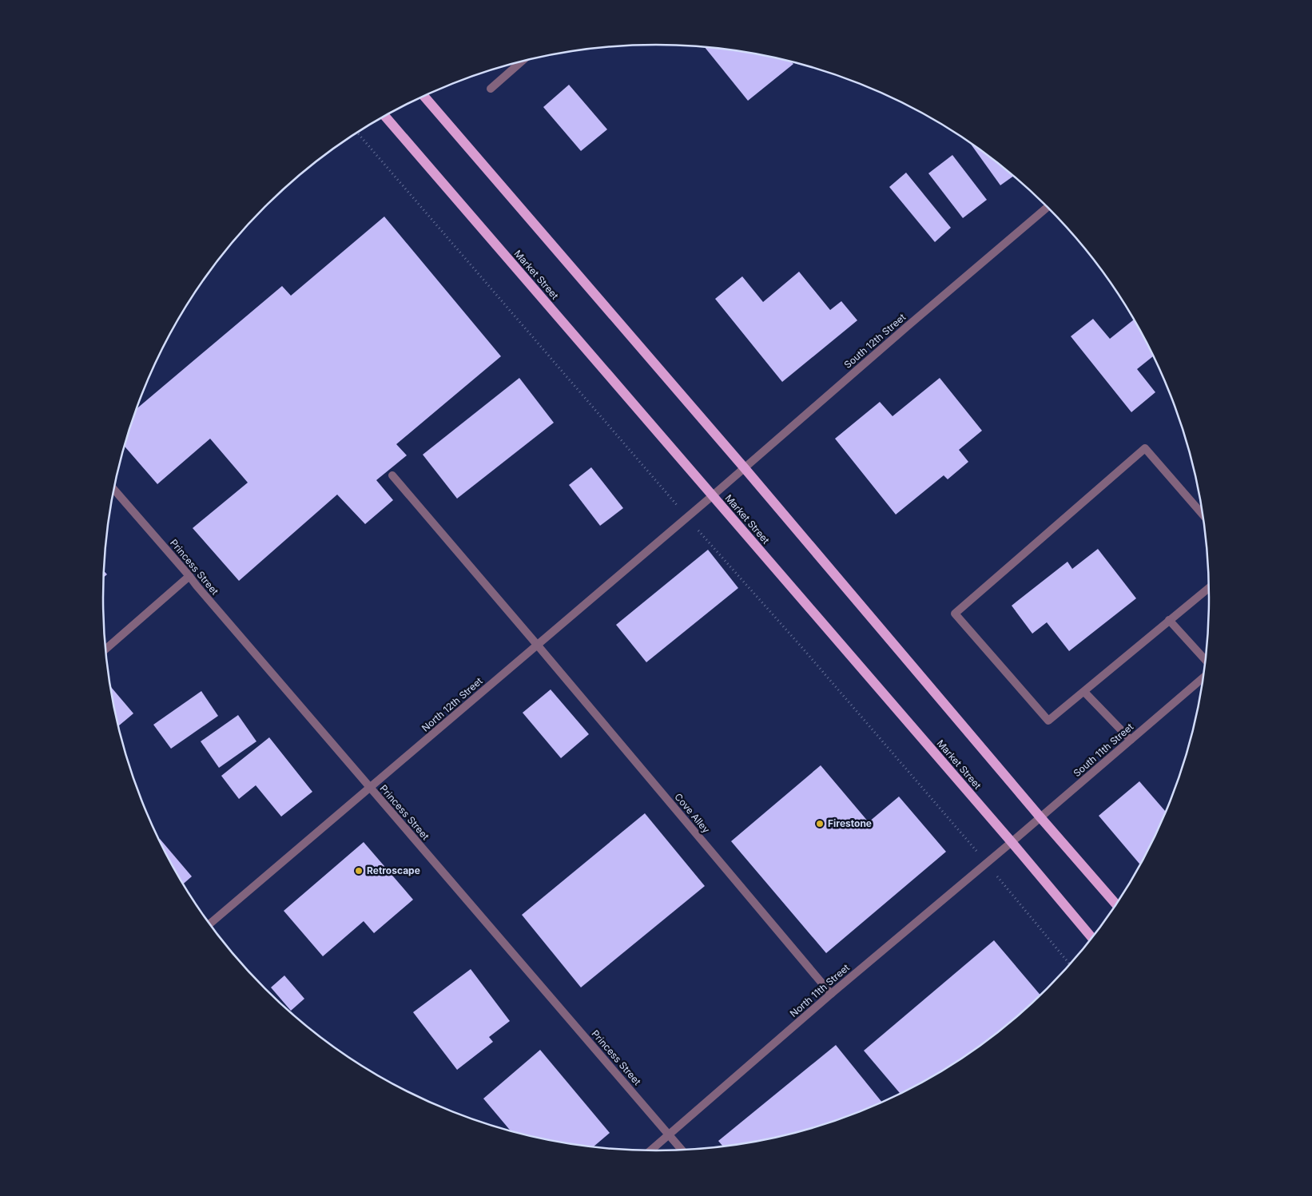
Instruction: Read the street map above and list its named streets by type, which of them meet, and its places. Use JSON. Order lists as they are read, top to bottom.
{
  "streets": {
    "main road": ["Market Street"],
    "street": [
      "South 12th Street",
      "Princess Street",
      "North 12th Street",
      "South 11th Street",
      "Cove Alley",
      "North 11th Street"
    ]
  },
  "crossings": [
    ["Market Street", "South 12th Street"],
    ["Market Street", "North 12th Street"],
    ["Market Street", "South 11th Street"],
    ["Market Street", "North 11th Street"],
    ["South 12th Street", "North 12th Street"],
    ["Princess Street", "North 12th Street"],
    ["Princess Street", "North 11th Street"],
    ["North 12th Street", "Cove Alley"],
    ["South 11th Street", "North 11th Street"],
    ["Cove Alley", "North 11th Street"]
  ],
  "places": ["Firestone", "Retroscape"]
}
